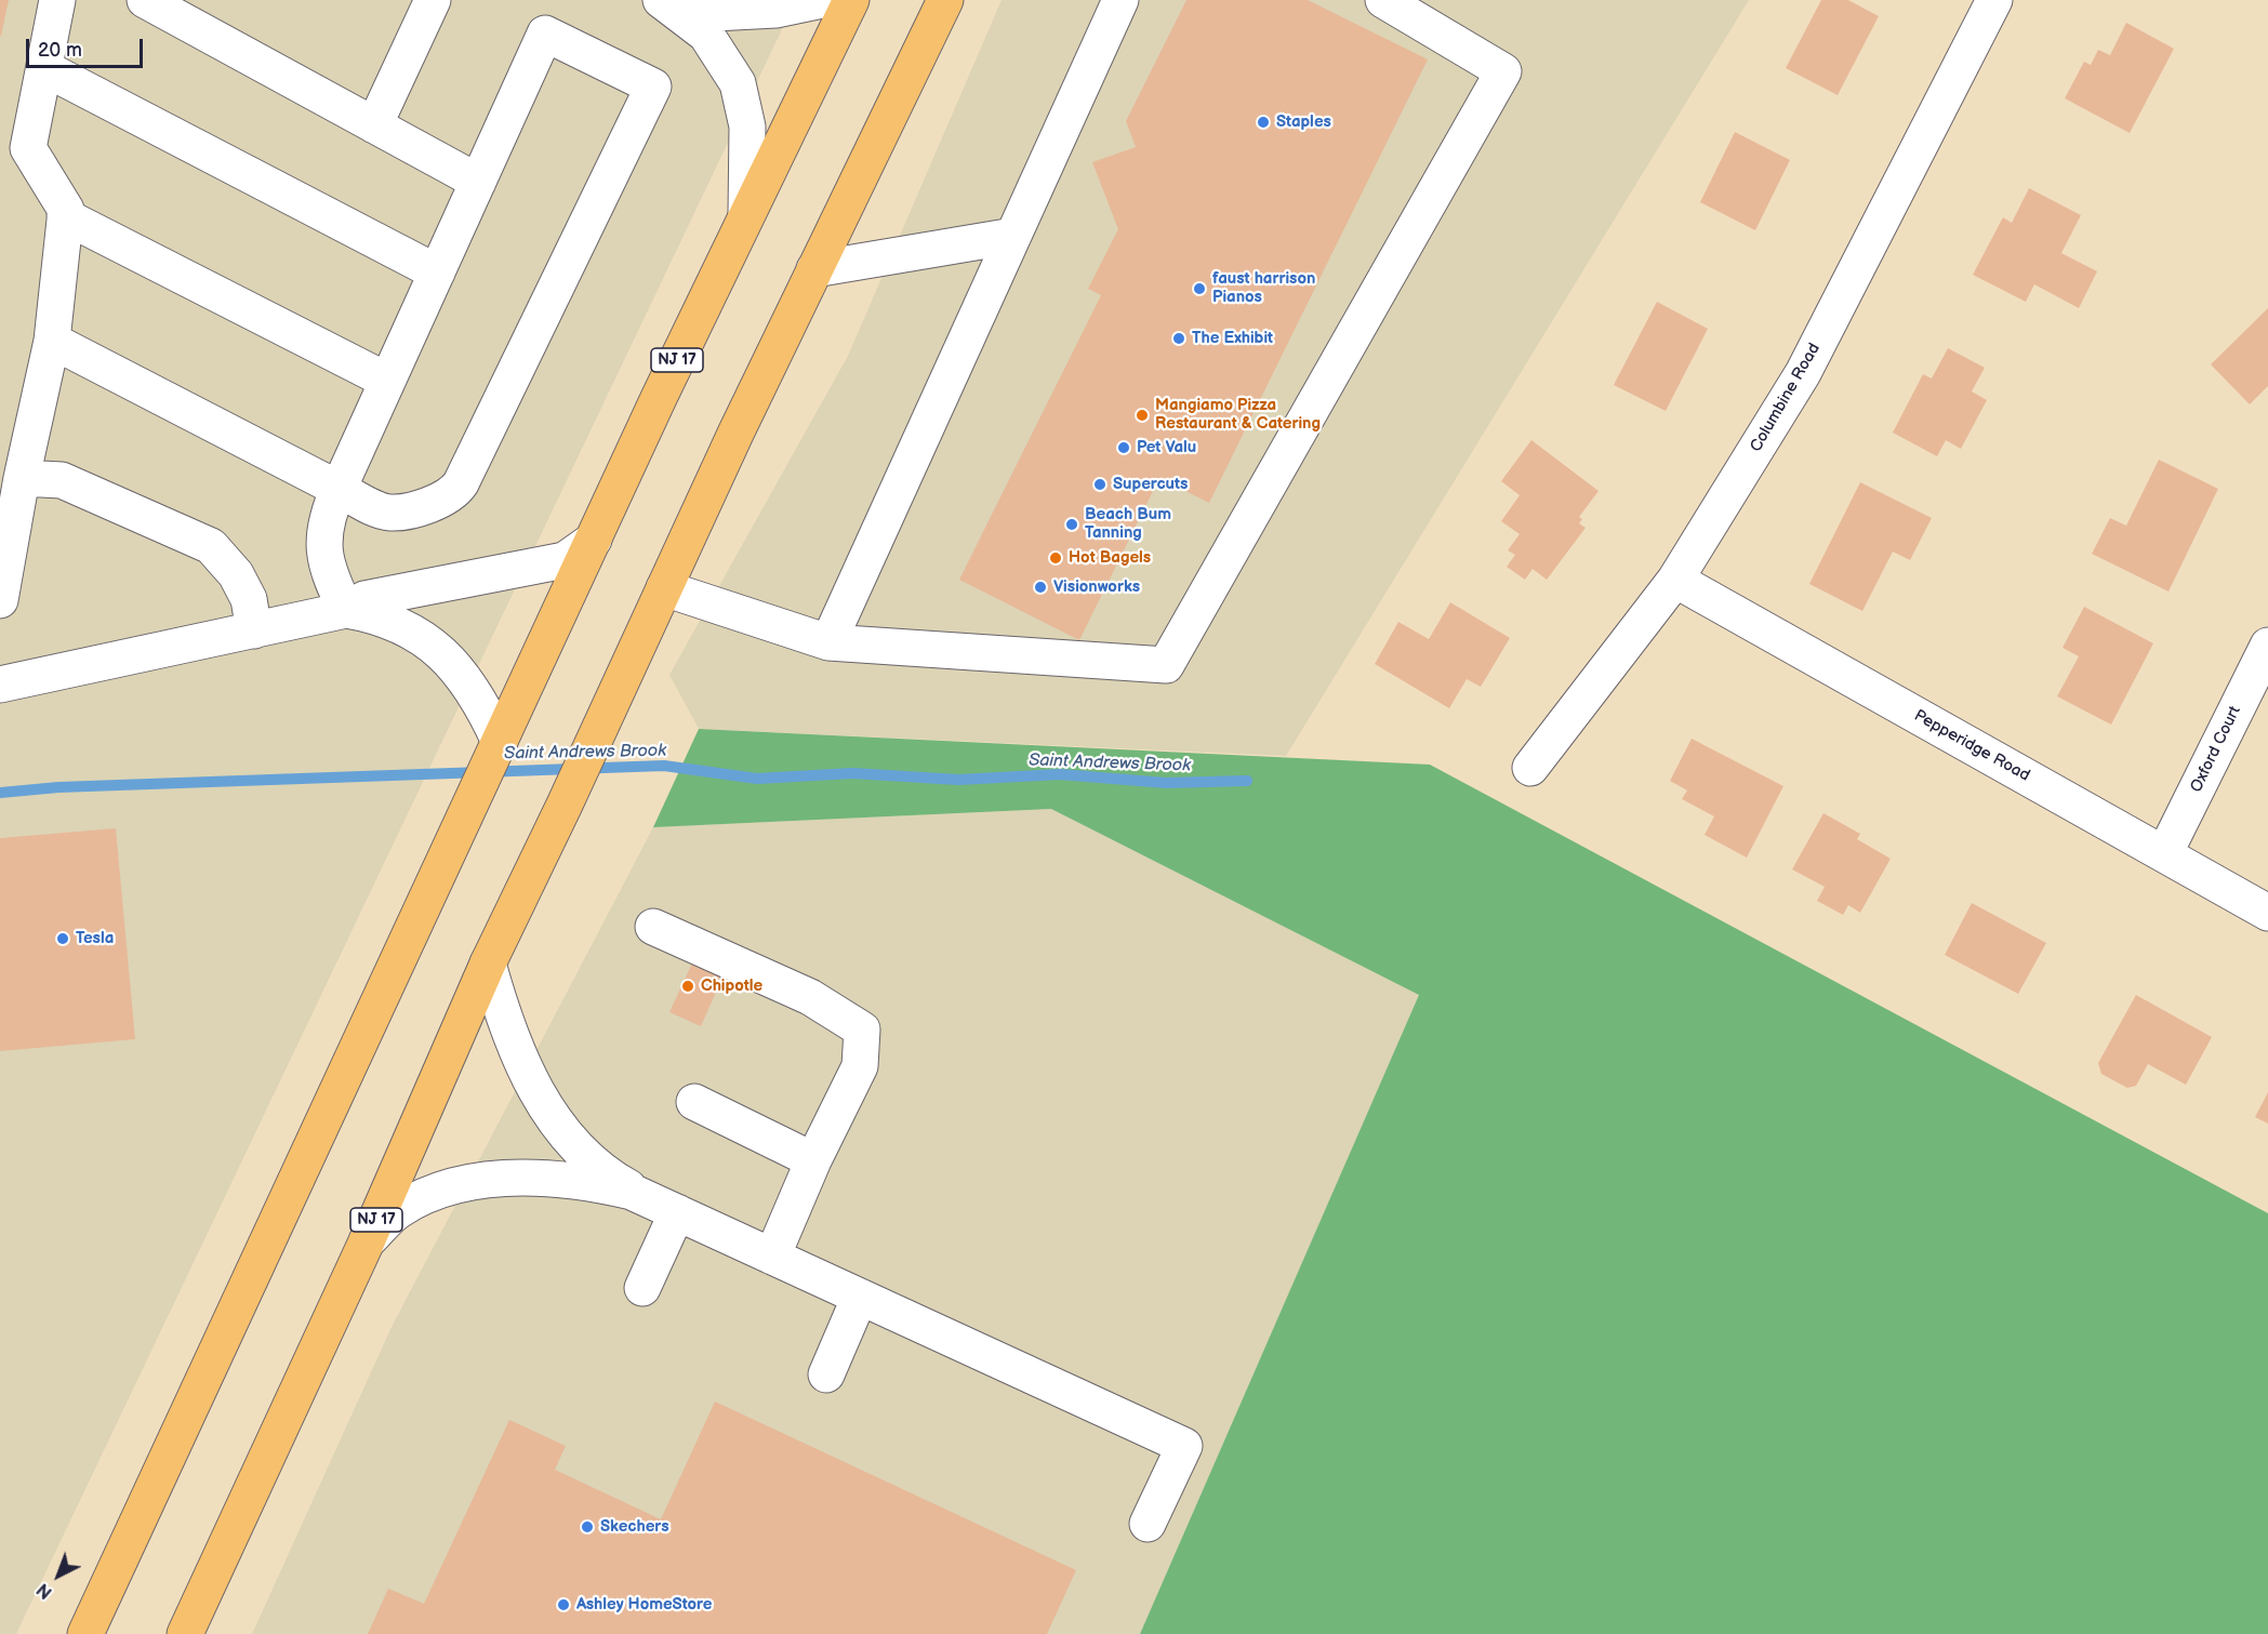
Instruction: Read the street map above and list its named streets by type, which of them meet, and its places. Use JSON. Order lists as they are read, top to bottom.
{
  "streets": {
    "highway": ["NJ 17"],
    "street": ["Columbine Road", "Pepperidge Road", "Oxford Court"]
  },
  "crossings": [
    ["Columbine Road", "Pepperidge Road"],
    ["Pepperidge Road", "Oxford Court"]
  ],
  "water": ["Saint Andrews Brook"],
  "places": [
    "Staples",
    "faust harrison Pianos",
    "The Exhibit",
    "Mangiamo Pizza Restaurant & Catering",
    "Pet Valu",
    "Supercuts",
    "Beach Bum Tanning",
    "Hot Bagels",
    "Visionworks",
    "Tesla",
    "Chipotle",
    "Skechers",
    "Ashley HomeStore"
  ],
  "scale_bar": "20 m",
  "north": "bottom left"
}
